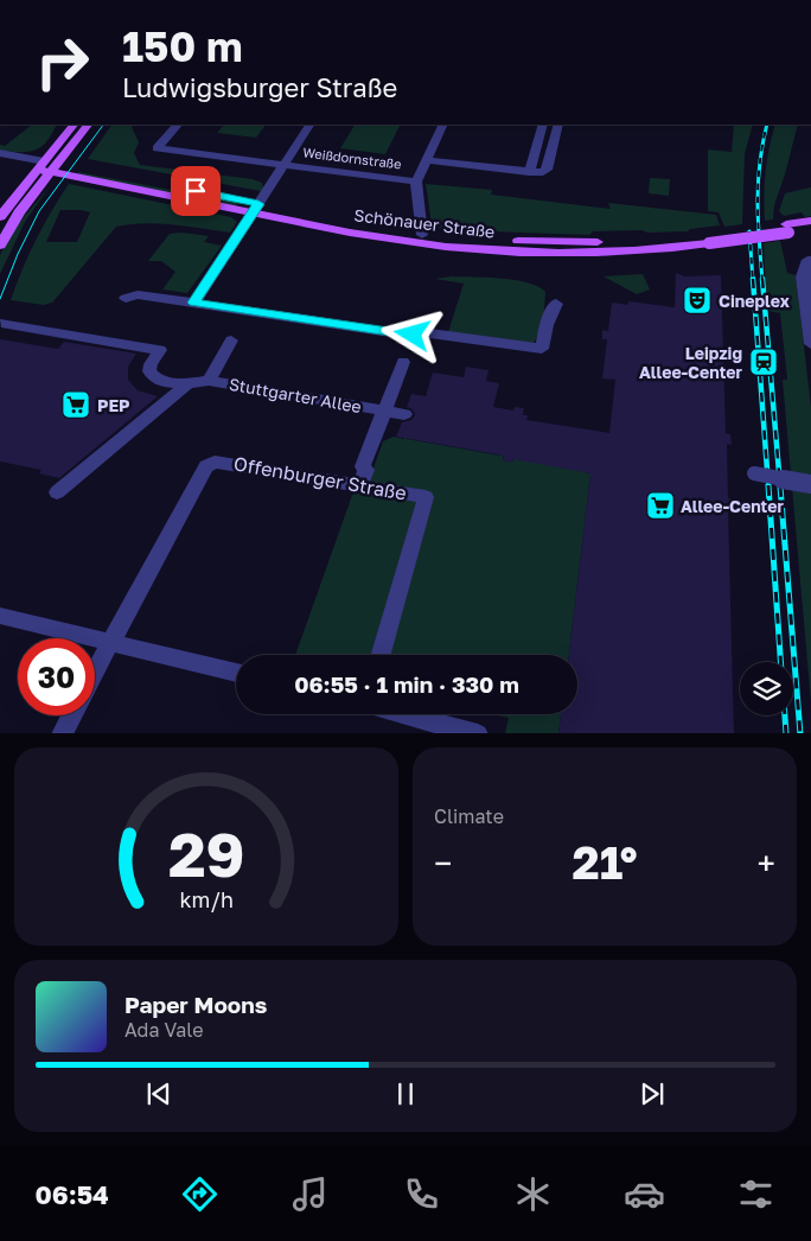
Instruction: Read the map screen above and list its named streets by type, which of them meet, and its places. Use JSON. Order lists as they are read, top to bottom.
{
  "streets": {
    "main road": ["Schönauer Straße"],
    "street": ["Weißdornstraße", "Stuttgarter Allee", "Offenburger Straße"]
  },
  "crossings": [
    ["Weißdornstraße", "Schönauer Straße"]
  ],
  "places": {
    "theatre": ["Cineplex"],
    "station": ["Leipzig Allee-Center"],
    "supermarket": ["PEP", "Allee-Center"]
  },
  "page": {
    "turn": ["150 m", "Ludwigsburger Straße"],
    "limit": "30",
    "trip": "06:55 · 1 min · 330 m",
    "tile": "Climate",
    "heat": ["−", "21°", "+"],
    "song": ["Paper Moons", "Ada Vale"],
    "tabs": "06:54",
    "gauge": ["29", "km/h"]
  }
}
